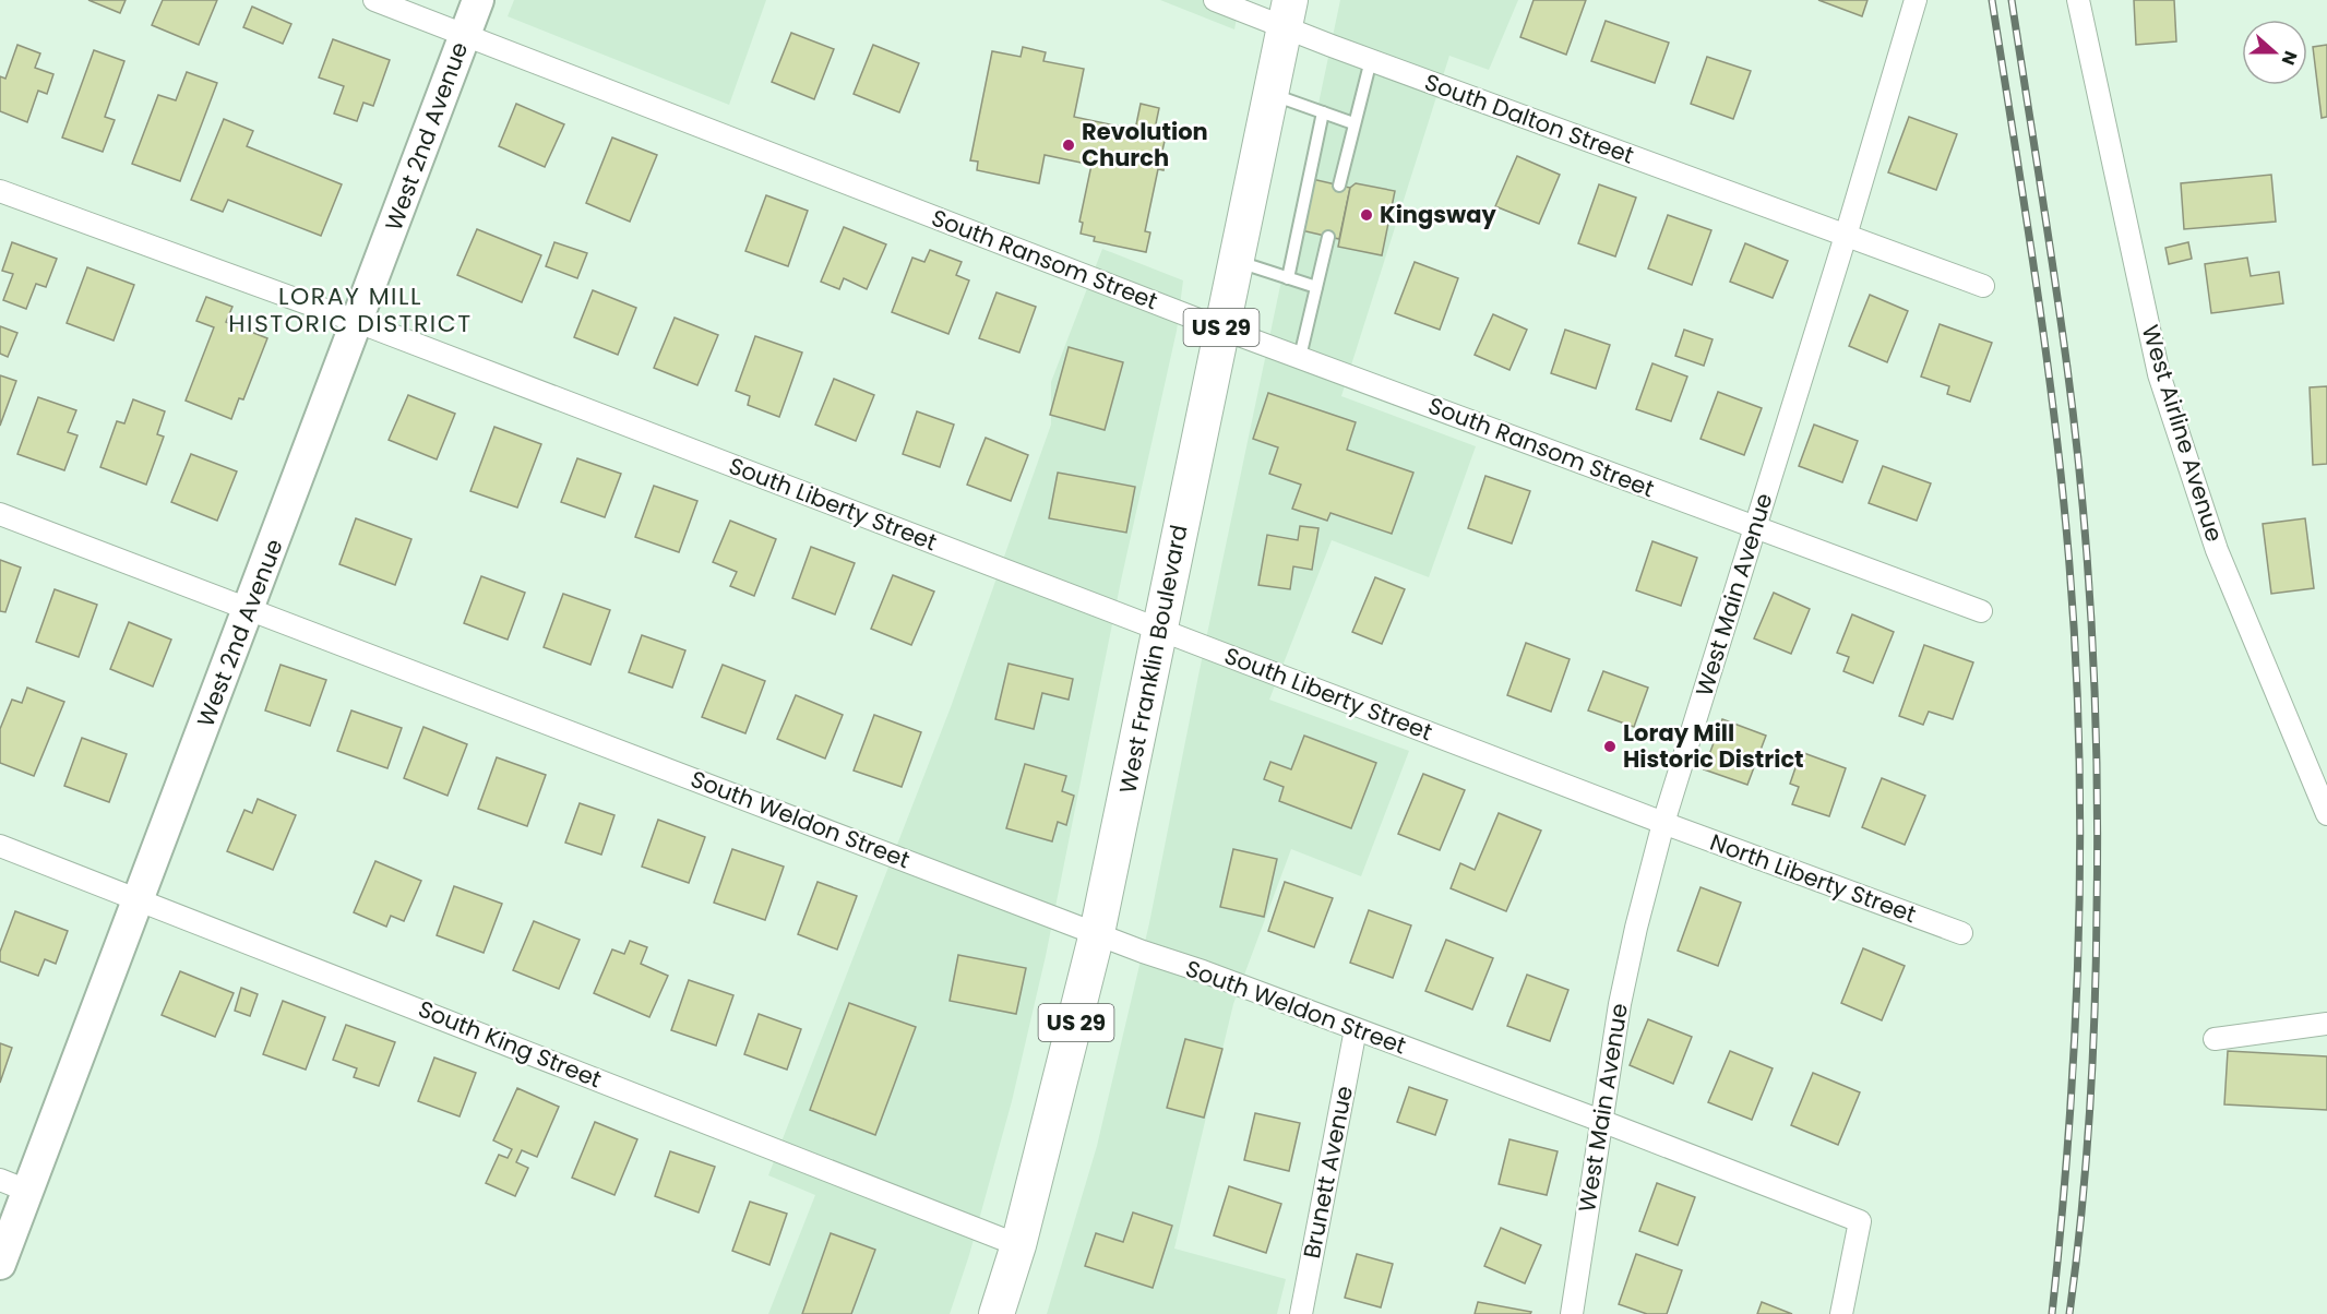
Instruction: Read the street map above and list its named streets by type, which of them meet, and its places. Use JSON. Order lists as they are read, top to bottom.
{
  "streets": {
    "main road": ["US 29", "West Franklin Boulevard"],
    "street": [
      "South Dalton Street",
      "West 2nd Avenue",
      "South Ransom Street",
      "West Airline Avenue",
      "South Liberty Street",
      "West Main Avenue",
      "South Weldon Street",
      "North Liberty Street",
      "South King Street",
      "Brunett Avenue"
    ]
  },
  "crossings": [
    ["South Dalton Street", "West Main Avenue"],
    ["South Dalton Street", "West Franklin Boulevard"],
    ["West 2nd Avenue", "South Ransom Street"],
    ["West 2nd Avenue", "South Liberty Street"],
    ["West 2nd Avenue", "South Weldon Street"],
    ["West 2nd Avenue", "South King Street"],
    ["South Ransom Street", "West Main Avenue"],
    ["South Ransom Street", "West Franklin Boulevard"],
    ["South Liberty Street", "West Main Avenue"],
    ["South Liberty Street", "West Franklin Boulevard"],
    ["South Liberty Street", "North Liberty Street"],
    ["West Main Avenue", "South Weldon Street"],
    ["West Main Avenue", "North Liberty Street"],
    ["West Franklin Boulevard", "South Weldon Street"],
    ["West Franklin Boulevard", "South King Street"],
    ["South Weldon Street", "Brunett Avenue"]
  ],
  "districts": ["LORAY MILL HISTORIC DISTRICT"],
  "places": ["Revolution Church", "Kingsway", "Loray Mill Historic District"],
  "north": "right"
}
